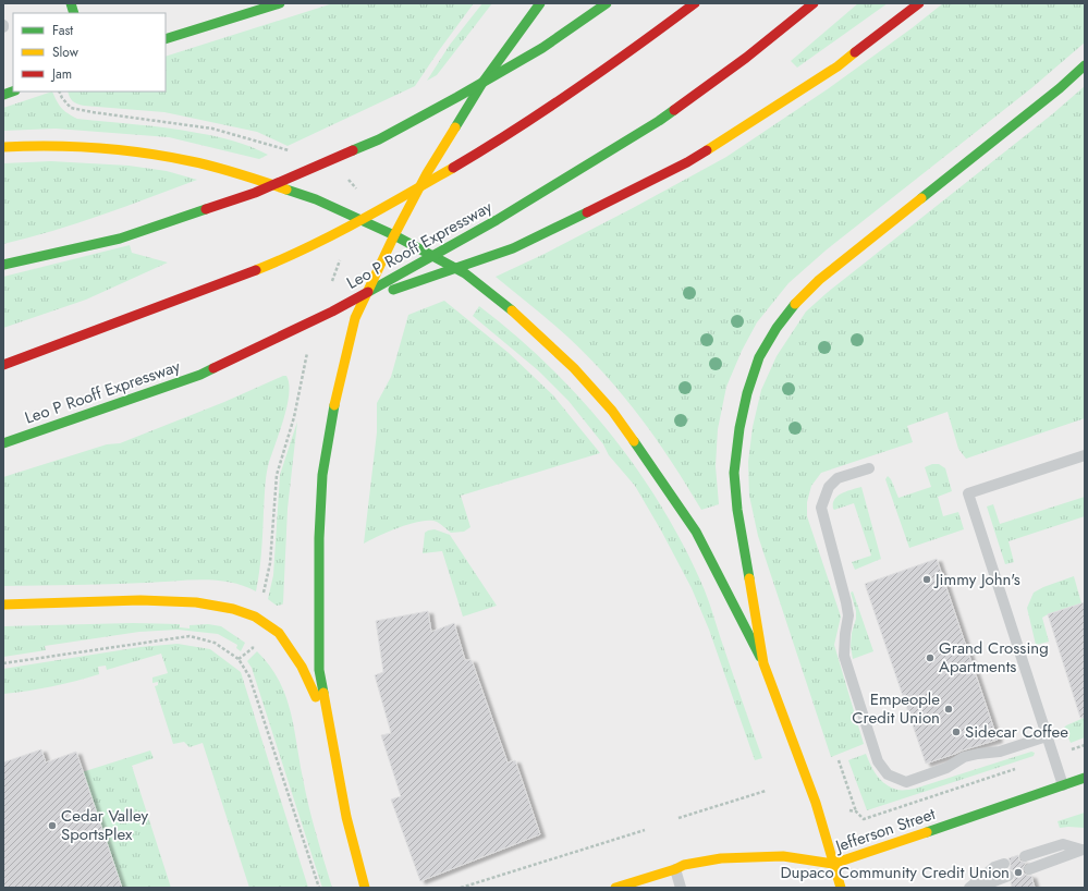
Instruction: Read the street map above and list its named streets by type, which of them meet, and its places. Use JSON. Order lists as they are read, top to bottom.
{
  "streets": {
    "main road": ["Leo P Rooff Expressway", "Jefferson Street"]
  },
  "places": [
    "Jimmy John's",
    "Grand Crossing Apartments",
    "Empeople Credit Union",
    "Sidecar Coffee",
    "Cedar Valley SportsPlex",
    "Dupaco Community Credit Union"
  ],
  "legend": ["Fast", "Slow", "Jam"]
}
